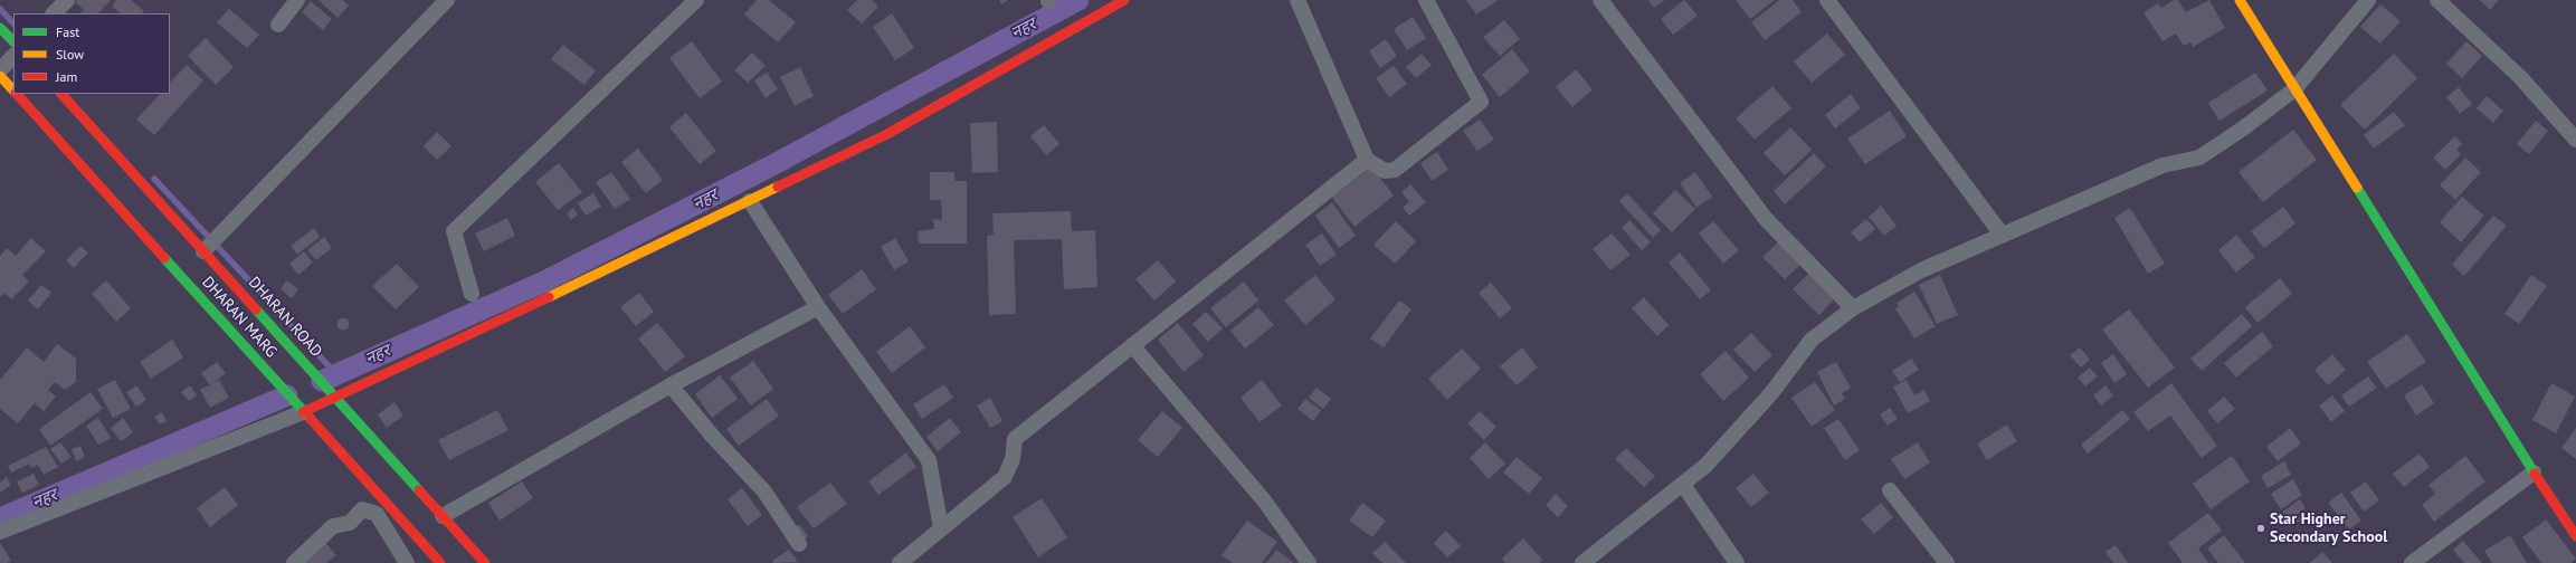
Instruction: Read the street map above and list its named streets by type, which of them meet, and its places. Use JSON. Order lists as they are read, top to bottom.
{
  "streets": {
    "main road": ["DHARAN MARG", "DHARAN ROAD"]
  },
  "water": ["नहर"],
  "places": ["Star Higher Secondary School"],
  "legend": ["Fast", "Slow", "Jam"]
}
